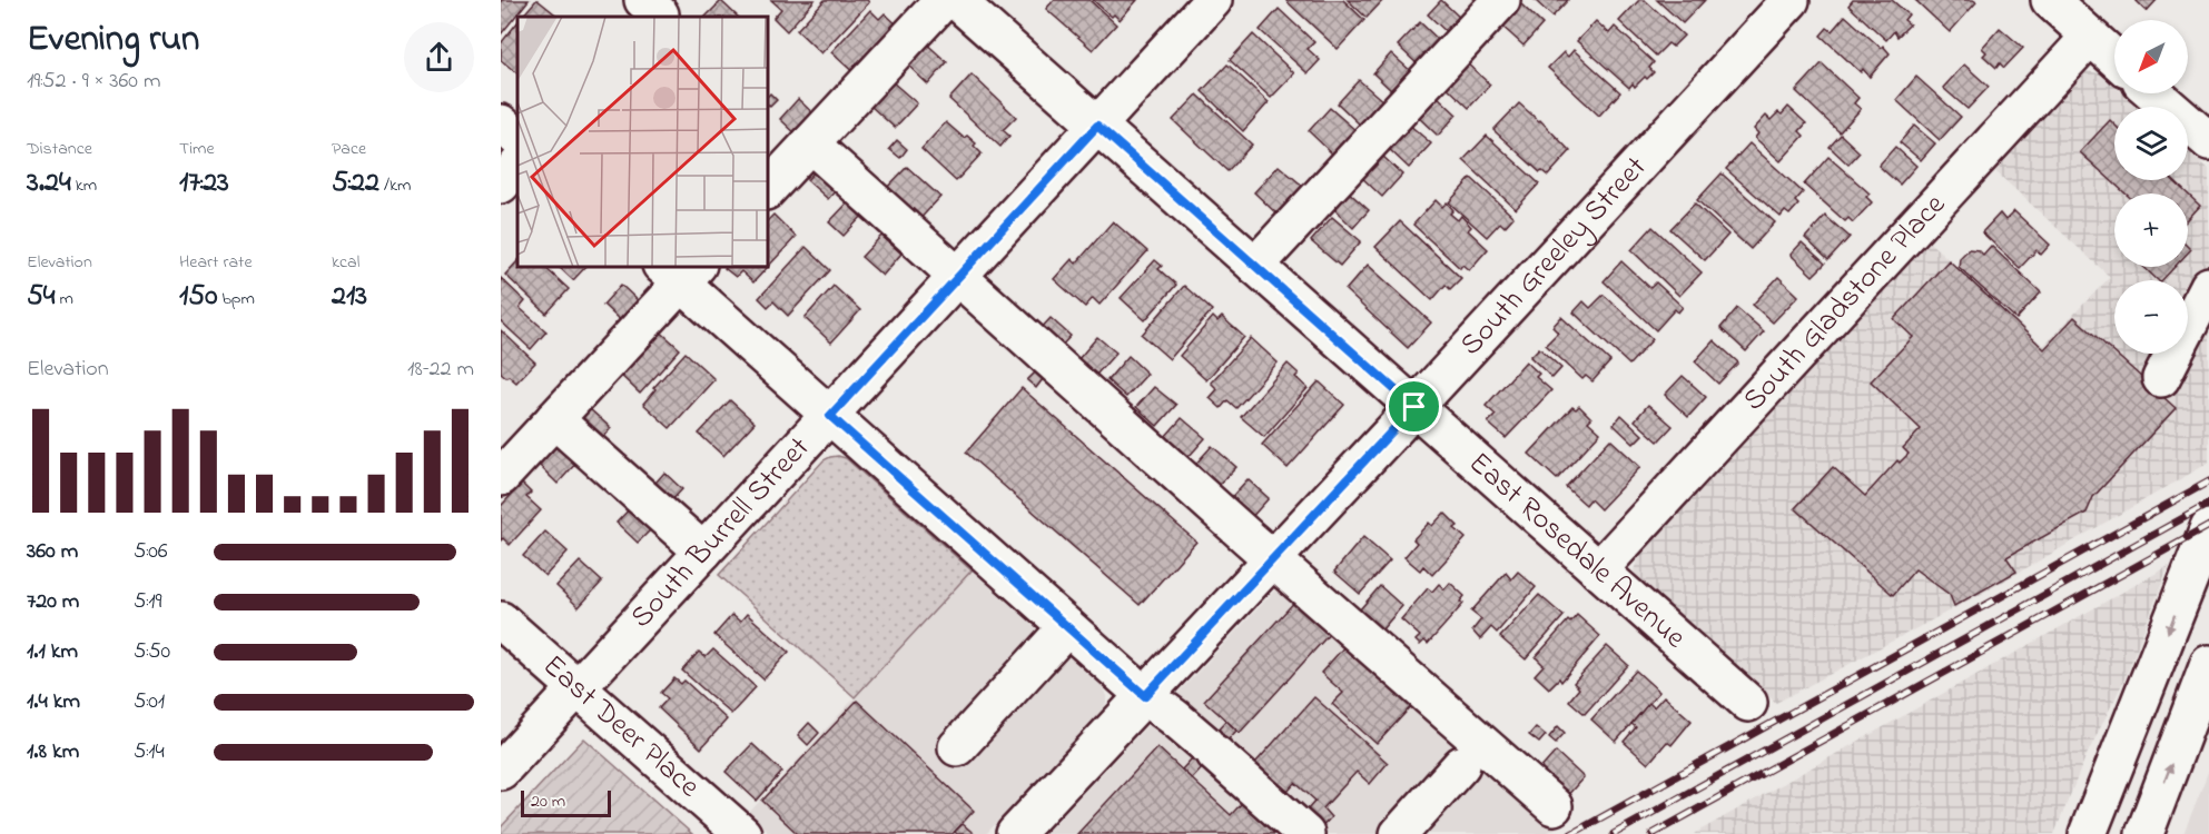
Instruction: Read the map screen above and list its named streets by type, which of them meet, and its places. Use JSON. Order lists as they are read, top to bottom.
{
  "streets": {
    "street": [
      "South Greeley Street",
      "South Gladstone Place",
      "South Burrell Street",
      "East Rosedale Avenue",
      "East Deer Place"
    ]
  },
  "crossings": [
    ["South Greeley Street", "East Rosedale Avenue"],
    ["South Gladstone Place", "East Rosedale Avenue"],
    ["South Burrell Street", "East Rosedale Avenue"],
    ["South Burrell Street", "East Deer Place"]
  ],
  "scale_bar": "20 m",
  "north": "bottom left",
  "page": {
    "heading": ["Evening run", "19:52 · 9 × 360 m"],
    "map_buttons": ["+", "−"],
    "stats": [
      ["Distance", "3.24 km"],
      ["Time", "17:23"],
      ["Pace", "5:22 /km"],
      ["Elevation", "54 m"],
      ["Heart rate", "150 bpm"],
      ["kcal", "213"]
    ],
    "chart": ["Elevation", "18–22 m"],
    "list": [
      {
        "name": "360 m",
        "note": "5:06"
      },
      {
        "name": "720 m",
        "note": "5:19"
      },
      {
        "name": "1.1 km",
        "note": "5:50"
      },
      {
        "name": "1.4 km",
        "note": "5:01"
      },
      {
        "name": "1.8 km",
        "note": "5:14"
      }
    ],
    "scale": "20 m"
  }
}
